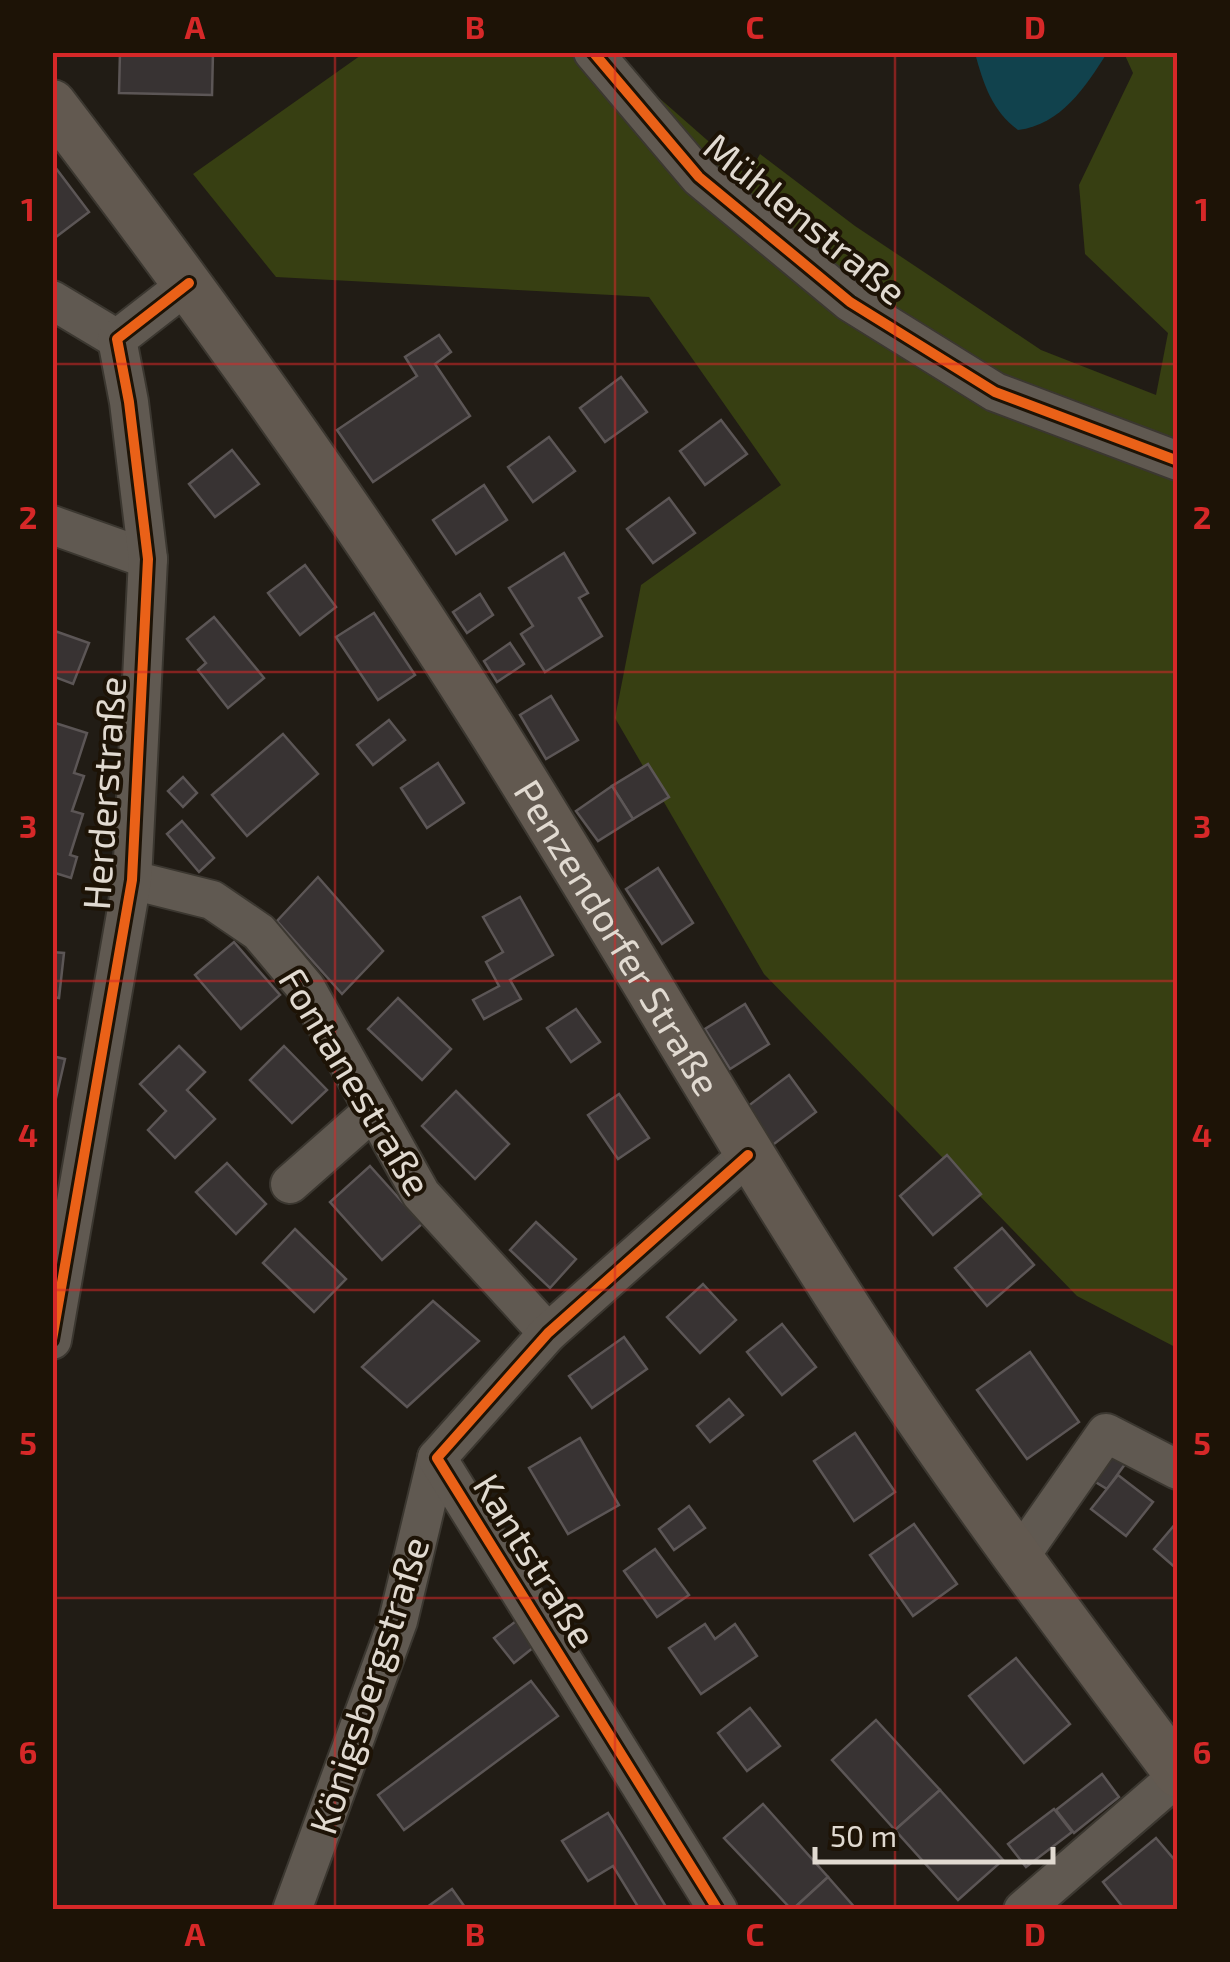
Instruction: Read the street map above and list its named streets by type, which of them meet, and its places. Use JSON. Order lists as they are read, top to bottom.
{
  "streets": {
    "main road": ["Penzendorfer Straße"],
    "street": [
      "Mühlenstraße",
      "Herderstraße",
      "Fontanestraße",
      "Kantstraße",
      "Königsbergstraße"
    ]
  },
  "crossings": [
    ["Herderstraße", "Fontanestraße"],
    ["Penzendorfer Straße", "Kantstraße"],
    ["Fontanestraße", "Kantstraße"],
    ["Kantstraße", "Königsbergstraße"]
  ],
  "scale_bar": "50 m",
  "grid": {
    "columns": [
      "A",
      "B",
      "C",
      "D"
    ],
    "rows": [
      "1",
      "2",
      "3",
      "4",
      "5",
      "6"
    ]
  }
}
